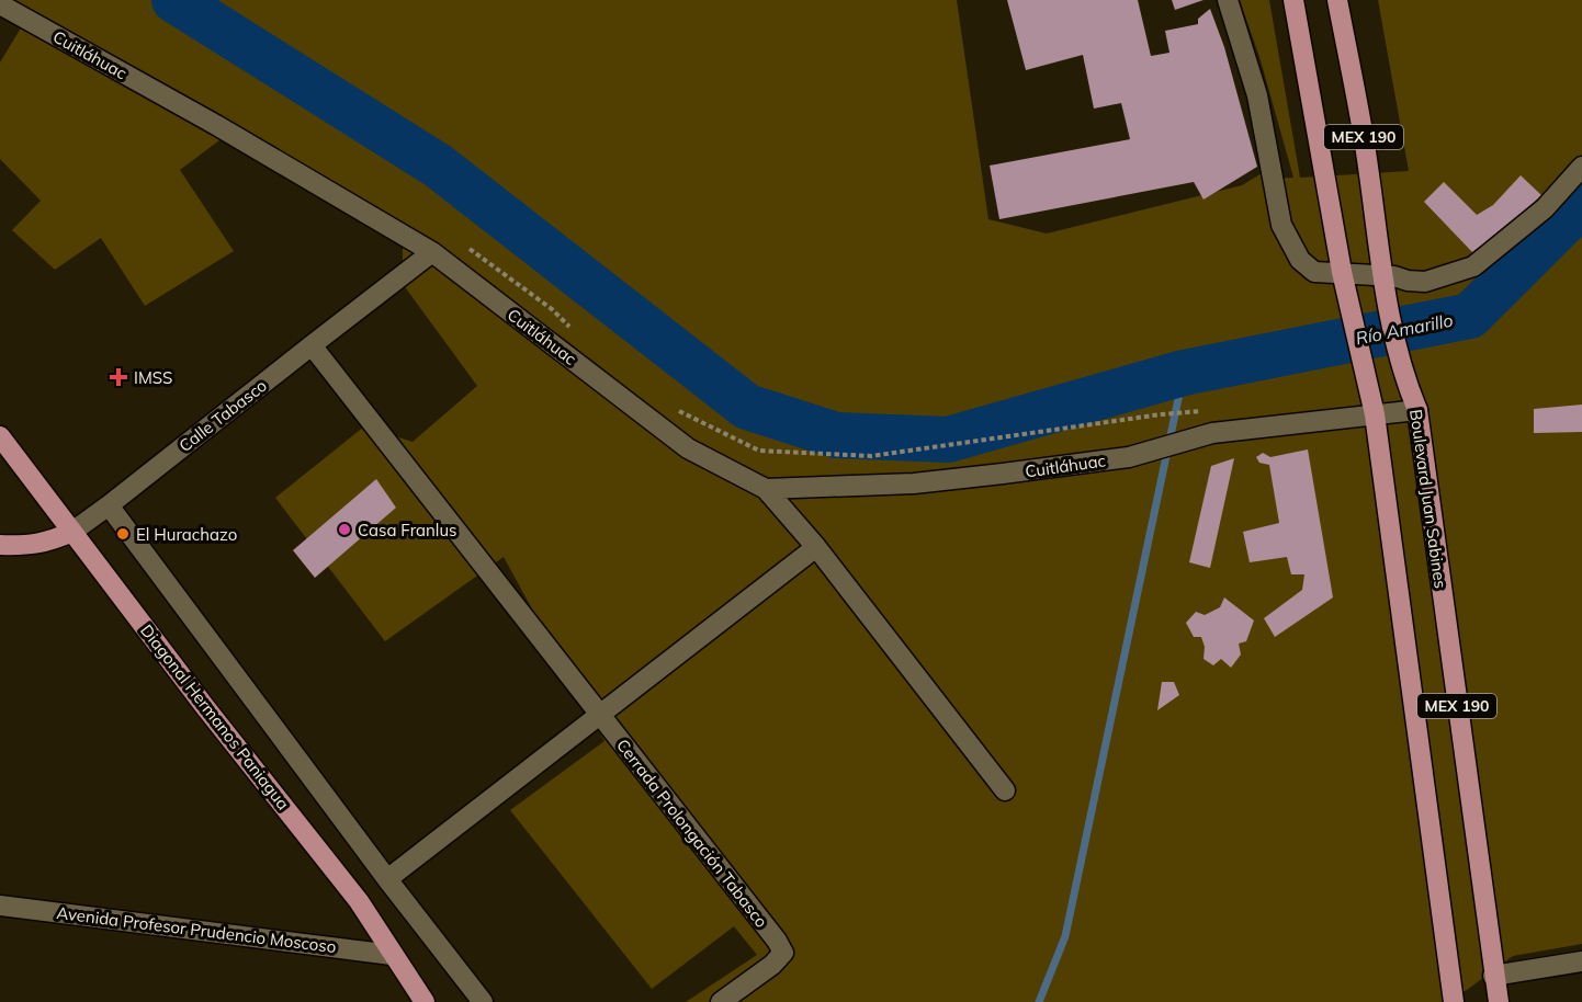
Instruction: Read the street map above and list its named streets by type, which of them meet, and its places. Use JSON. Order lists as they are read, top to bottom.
{
  "streets": {
    "main road": [
      "MEX 190",
      "Calle Tabasco",
      "Boulevard Juan Sabines",
      "Diagonal Hermanos Paniagua"
    ],
    "street": ["Cuitláhuac", "Cerrada Prolongación Tabasco", "Avenida Profesor Prudencio Moscoso"]
  },
  "crossings": [
    ["Cuitláhuac", "MEX 190"],
    ["Cuitláhuac", "Calle Tabasco"],
    ["Calle Tabasco", "Diagonal Hermanos Paniagua"],
    ["Calle Tabasco", "Cerrada Prolongación Tabasco"],
    ["Diagonal Hermanos Paniagua", "Avenida Profesor Prudencio Moscoso"]
  ],
  "water": ["Río Amarillo"],
  "places": {
    "health": ["IMSS"],
    "other": ["Casa Franlus", "El Hurachazo"]
  }
}
